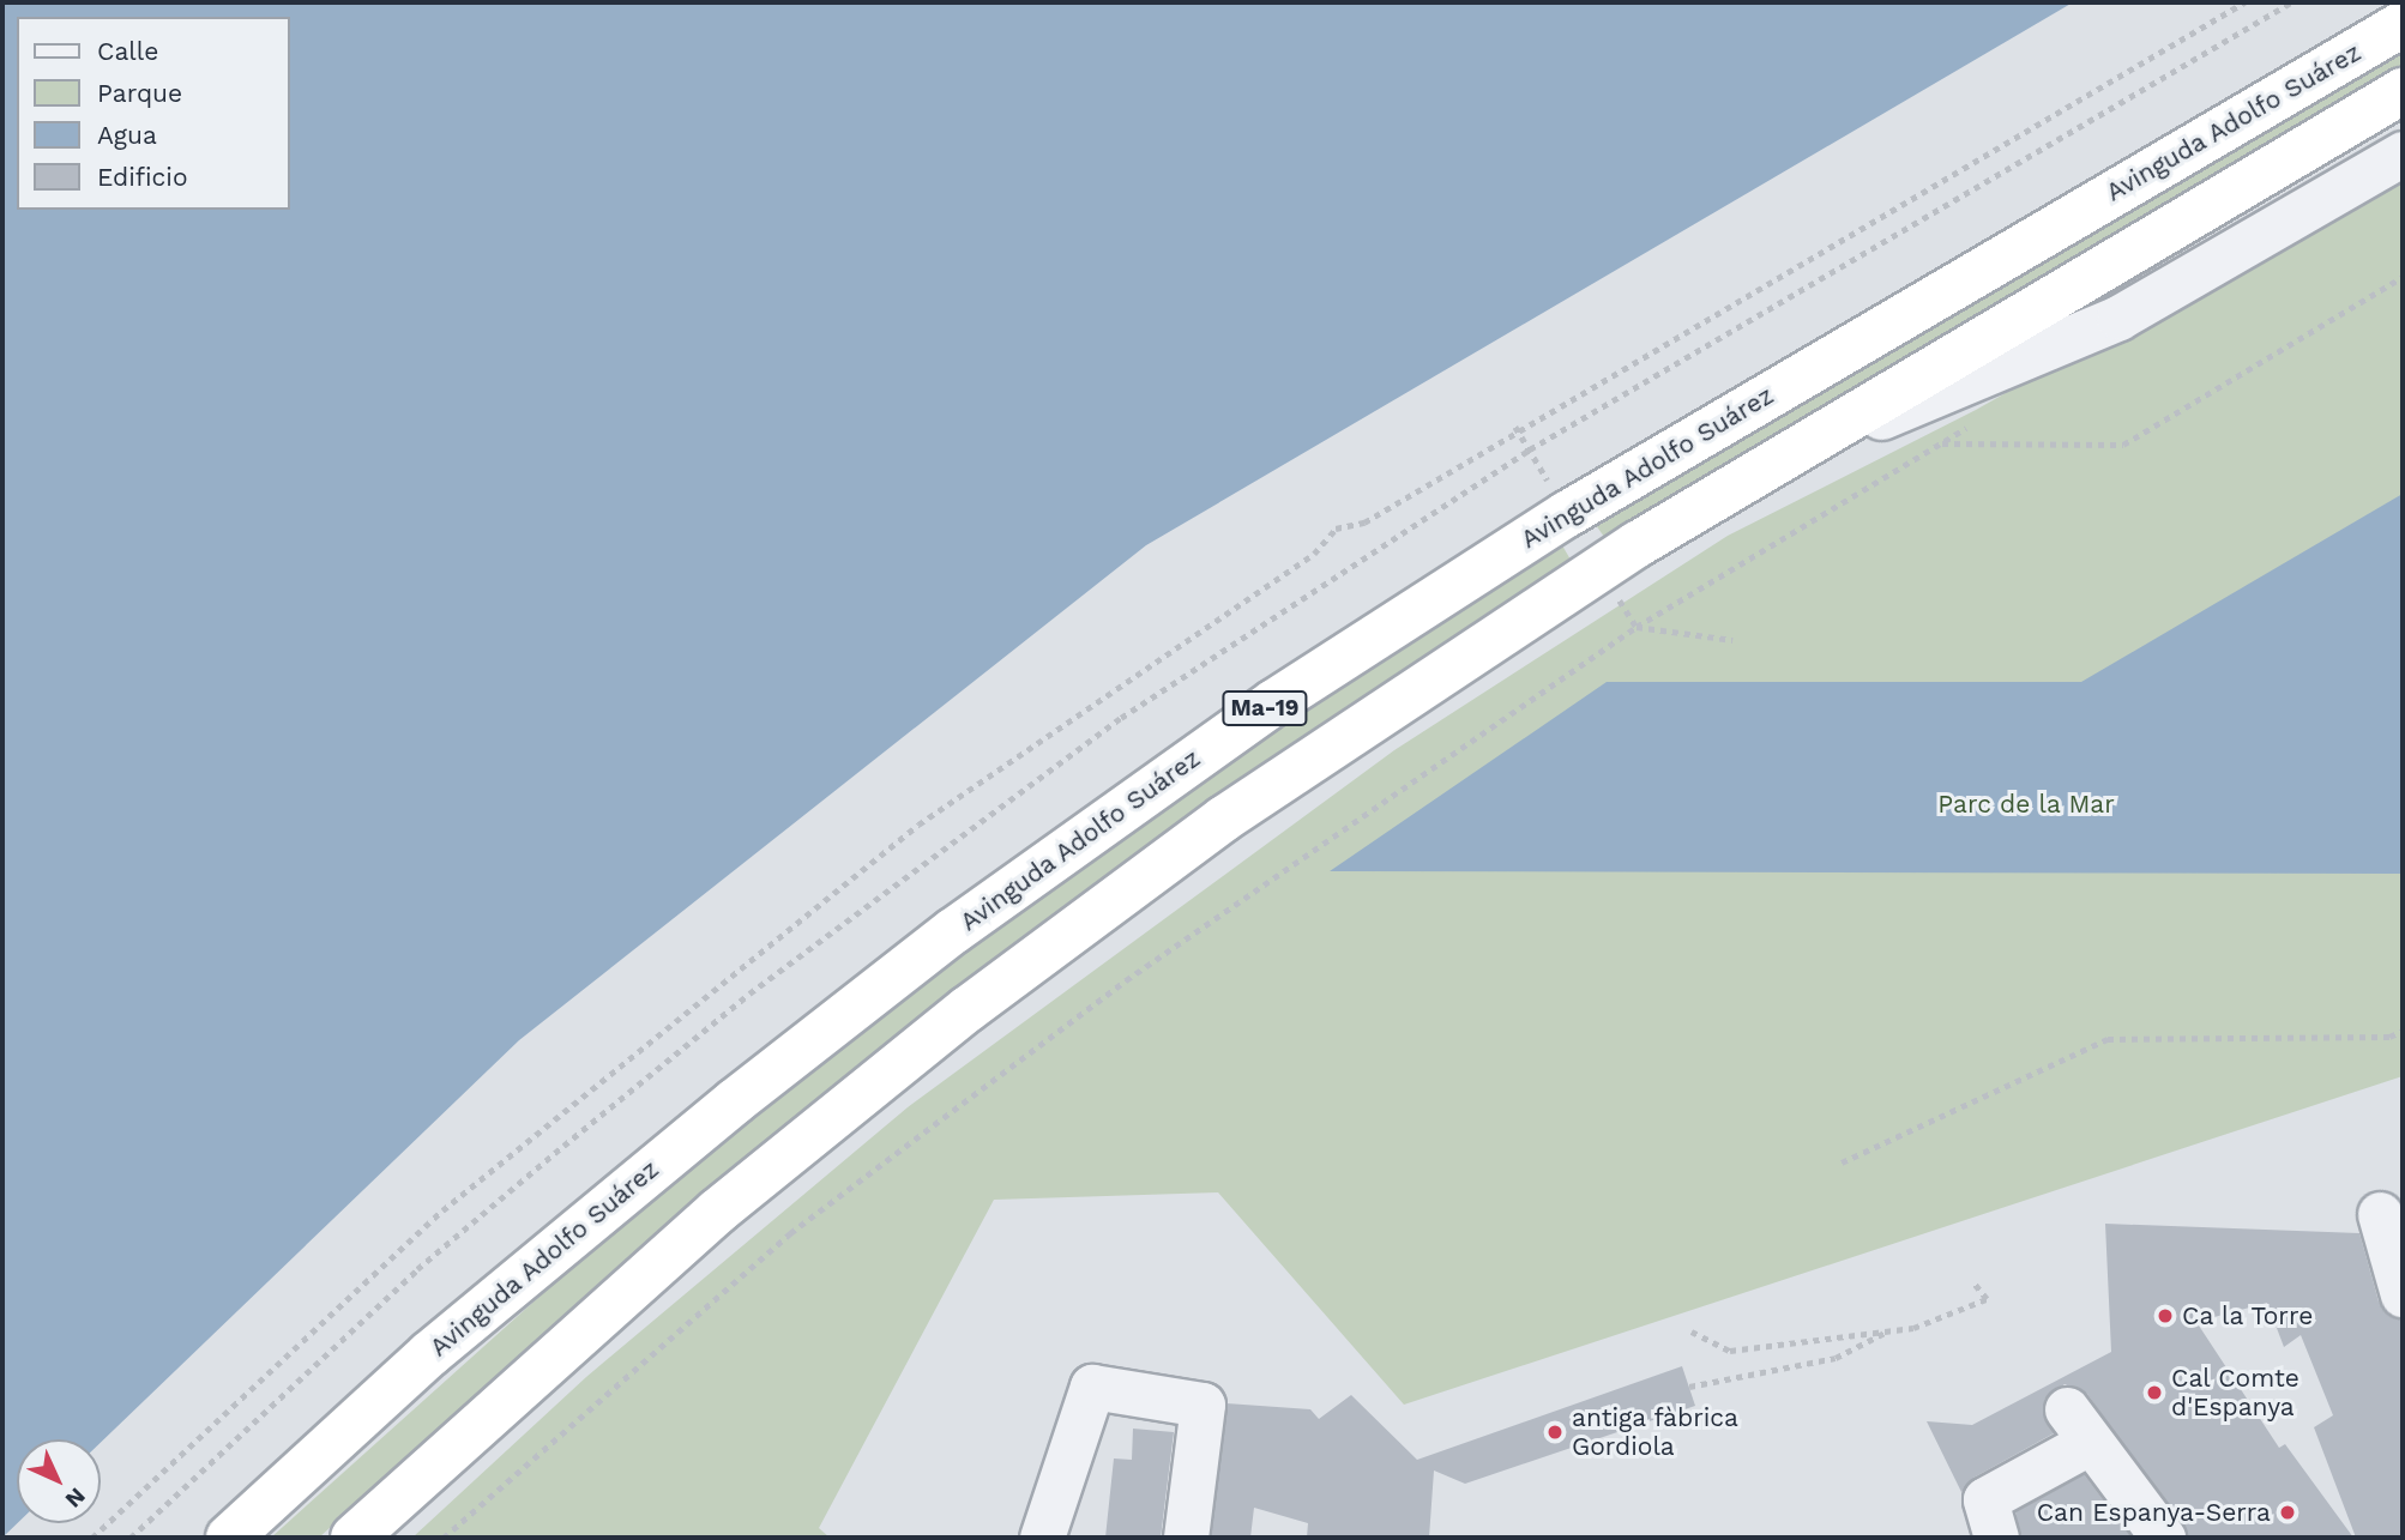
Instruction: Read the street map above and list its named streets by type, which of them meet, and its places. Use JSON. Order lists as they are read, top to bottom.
{
  "streets": {
    "highway": ["Avinguda Adolfo Suárez", "Ma-19"]
  },
  "parks": ["Parc de la Mar"],
  "places": [
    "Ca la Torre",
    "Cal Comte d'Espanya",
    "antiga fàbrica Gordiola",
    "Can Espanya-Serra"
  ],
  "legend": [
    "Calle",
    "Parque",
    "Agua",
    "Edificio"
  ],
  "north": "bottom right"
}
